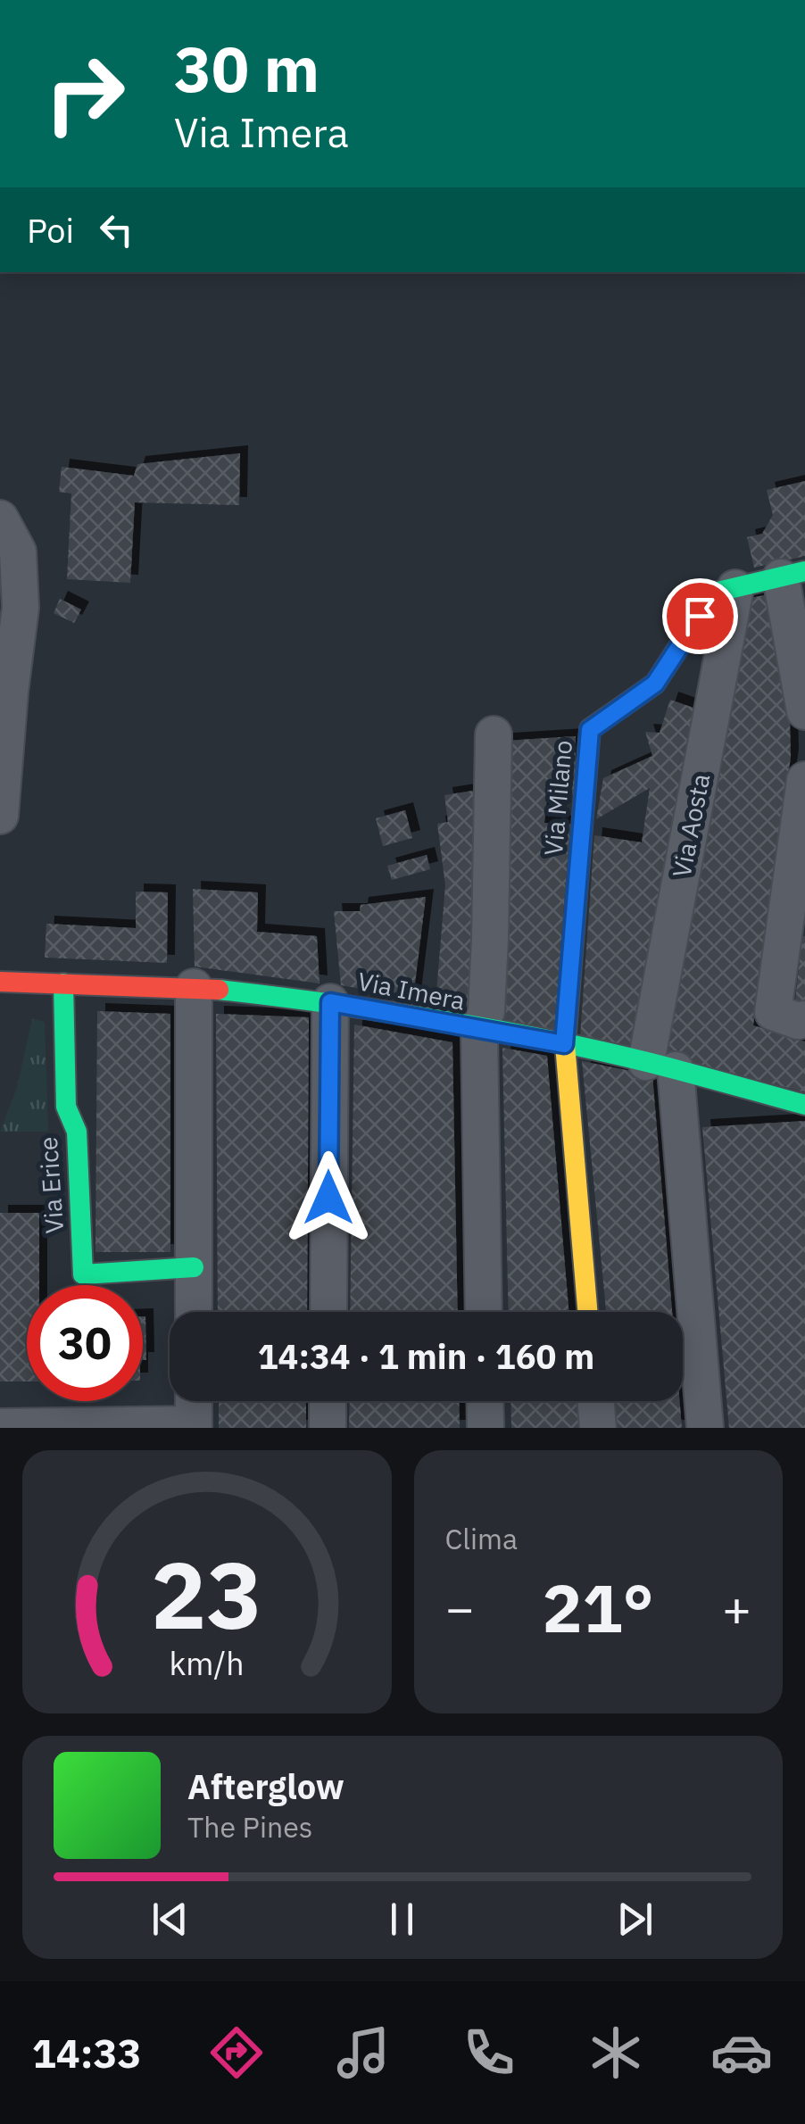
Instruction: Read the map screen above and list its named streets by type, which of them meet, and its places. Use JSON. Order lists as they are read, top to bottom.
{
  "streets": {
    "street": [
      "Via Milano",
      "Via Aosta",
      "Via Imera",
      "Via Erice"
    ]
  },
  "crossings": [
    ["Via Milano", "Via Aosta"],
    ["Via Milano", "Via Imera"],
    ["Via Aosta", "Via Imera"],
    ["Via Imera", "Via Erice"]
  ],
  "page": {
    "turn": ["30 m", "Via Imera"],
    "then": "Poi",
    "limit": "30",
    "trip": "14:34 · 1 min · 160 m",
    "tile": "Clima",
    "heat": ["−", "21°", "+"],
    "song": ["Afterglow", "The Pines"],
    "tabs": "14:33",
    "gauge": ["23", "km/h"]
  }
}
